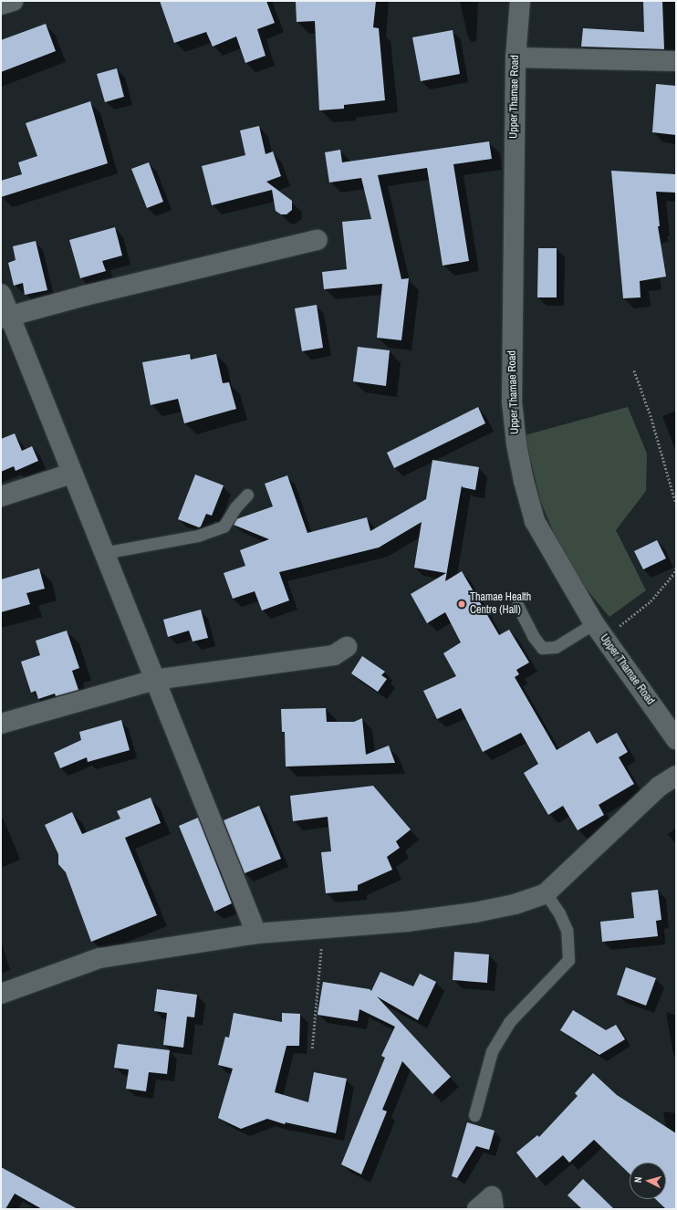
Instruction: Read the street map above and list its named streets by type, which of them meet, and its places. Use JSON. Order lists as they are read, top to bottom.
{
  "streets": {
    "street": ["Upper Thamae Road"]
  },
  "places": ["Thamae Health Centre (Hall)"],
  "north": "left"
}
